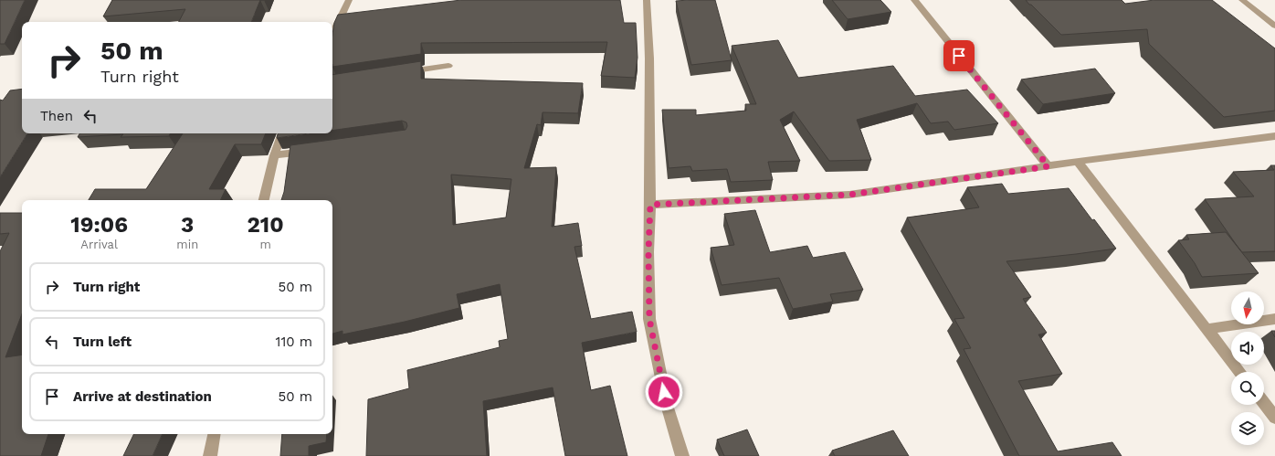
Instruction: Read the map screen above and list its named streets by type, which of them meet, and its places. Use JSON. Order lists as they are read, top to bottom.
{
  "north": "bottom",
  "page": {
    "turn": ["50 m", "Turn right"],
    "then": "Then",
    "eta": [
      "19:06",
      "Arrival",
      "3",
      "min",
      "210",
      "m"
    ],
    "list": [
      {
        "name": "Turn right",
        "value": "50 m"
      },
      {
        "name": "Turn left",
        "value": "110 m"
      },
      {
        "name": "Arrive at destination",
        "value": "50 m"
      }
    ]
  }
}
